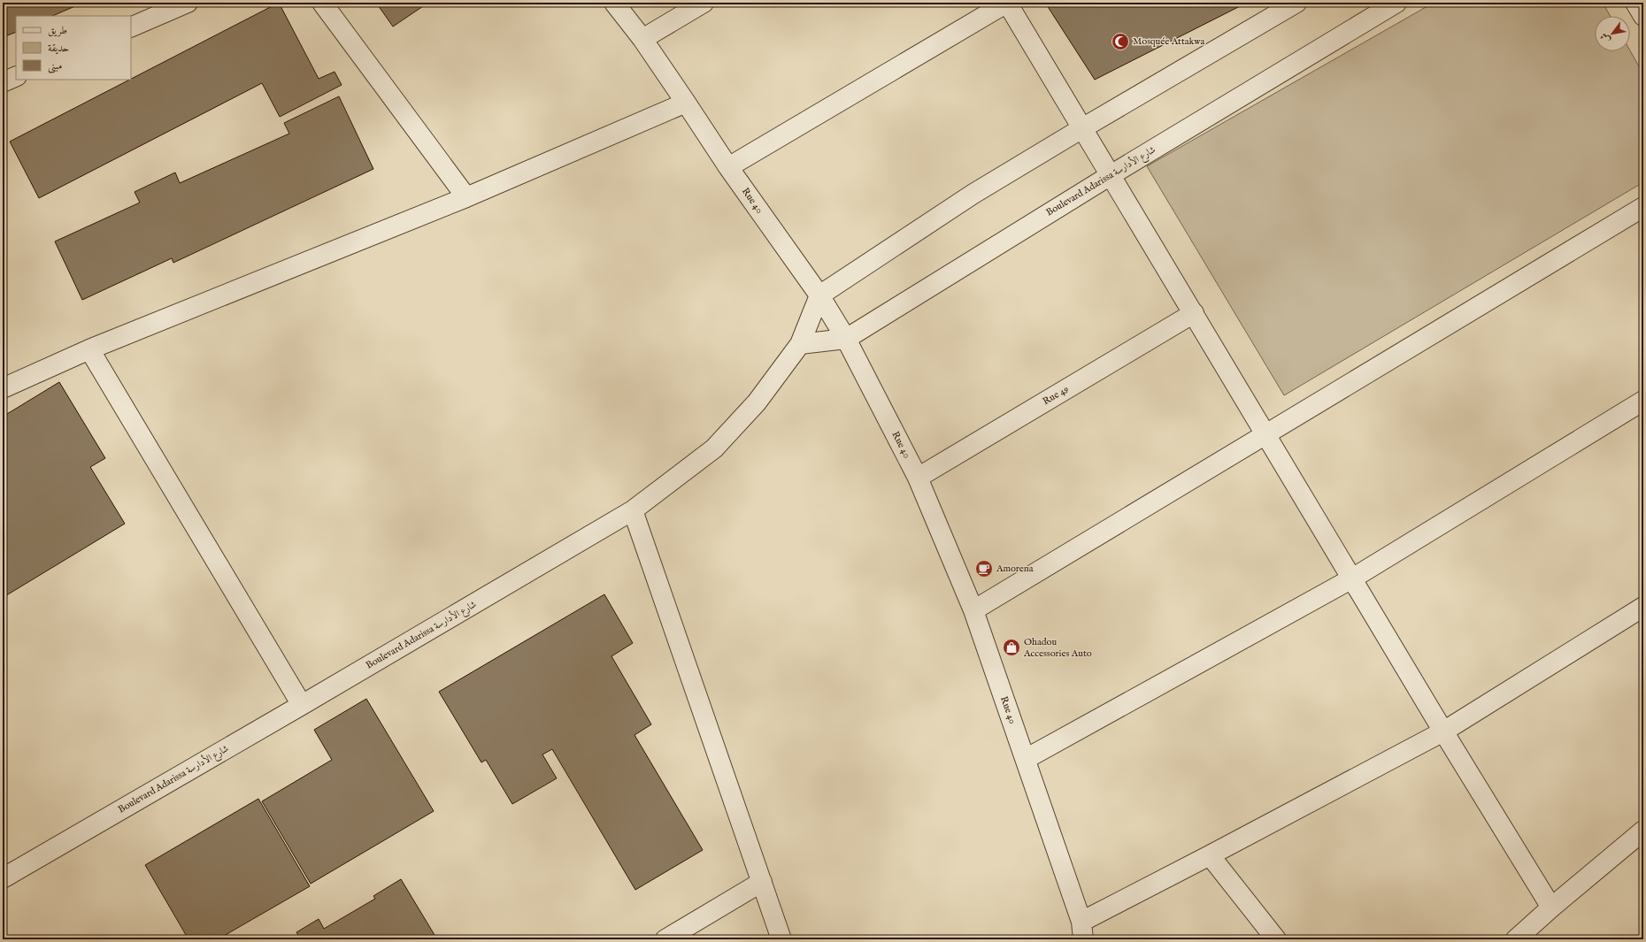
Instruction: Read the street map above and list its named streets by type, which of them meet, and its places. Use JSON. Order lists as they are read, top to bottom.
{
  "streets": {
    "street": ["Boulevard Adarissa شارع الأدارسة", "Rue 40", "Rue 49"]
  },
  "crossings": [
    ["Boulevard Adarissa شارع الأدارسة", "Rue 40"],
    ["Rue 40", "Rue 49"]
  ],
  "places": {
    "mosque": ["Mosquée Attakwa"],
    "cafe": ["Amorena"],
    "shop": ["Ohadou Accessories Auto"]
  },
  "legend": ["طريق", "حديقة", "مبنى"],
  "north": "bottom left"
}
